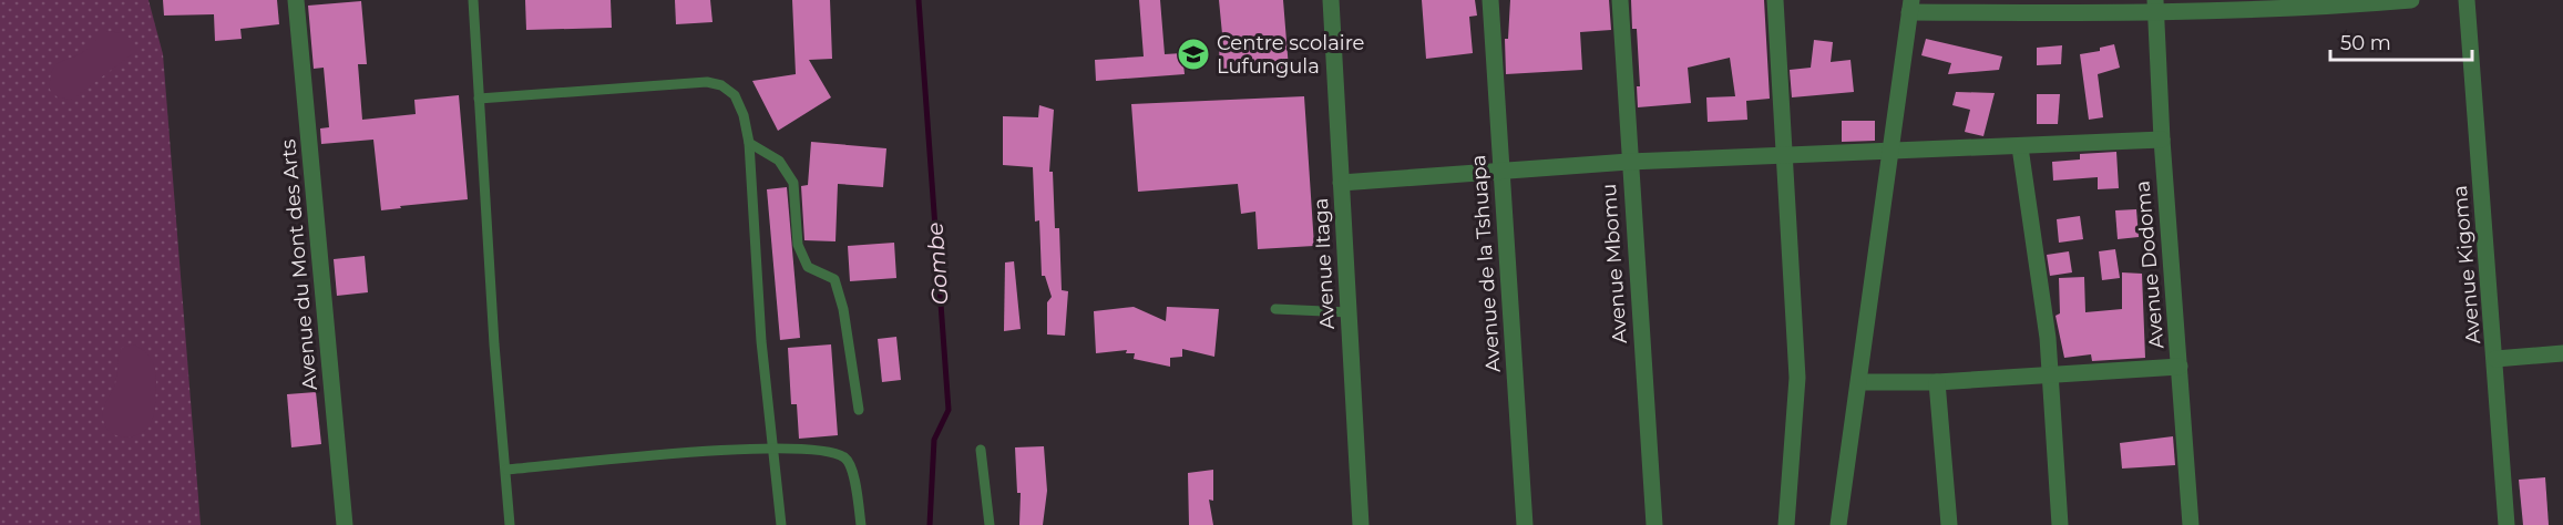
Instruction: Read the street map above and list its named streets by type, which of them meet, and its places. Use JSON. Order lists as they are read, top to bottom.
{
  "streets": {
    "street": [
      "Avenue Itaga",
      "Avenue de la Tshuapa",
      "Avenue Mbomu",
      "Avenue du Mont des Arts",
      "Avenue Dodoma",
      "Avenue Kigoma"
    ]
  },
  "water": ["Gombe"],
  "places": {
    "school or university": ["Centre scolaire Lufungula"]
  },
  "scale_bar": "50 m"
}
